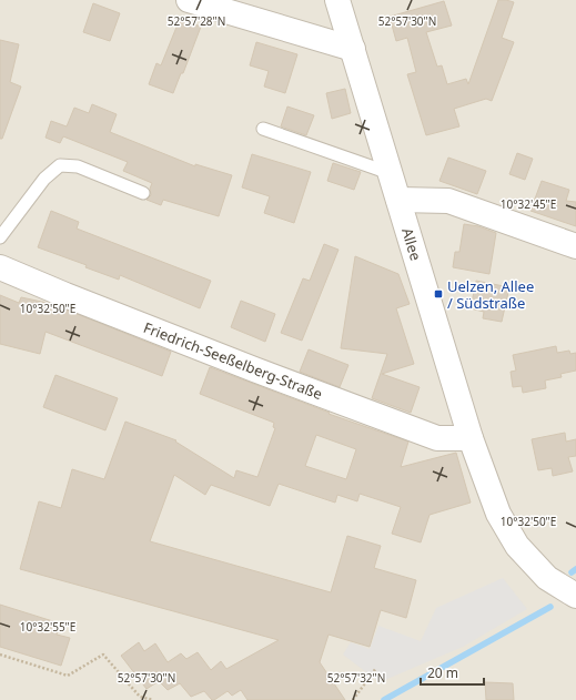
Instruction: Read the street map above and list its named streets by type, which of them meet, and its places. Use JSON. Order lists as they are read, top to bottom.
{
  "streets": {
    "street": ["Allee", "Friedrich-Seeßelberg-Straße"]
  },
  "crossings": [
    ["Allee", "Friedrich-Seeßelberg-Straße"]
  ],
  "places": {
    "transit": ["Uelzen, Allee / Südstraße"]
  },
  "scale_bar": "20 m",
  "coordinates": [
    "52°57'28\"N",
    "52°57'30\"N",
    "10°32'45\"E",
    "10°32'50\"E",
    "10°32'55\"E",
    "52°57'32\"N"
  ]
}
